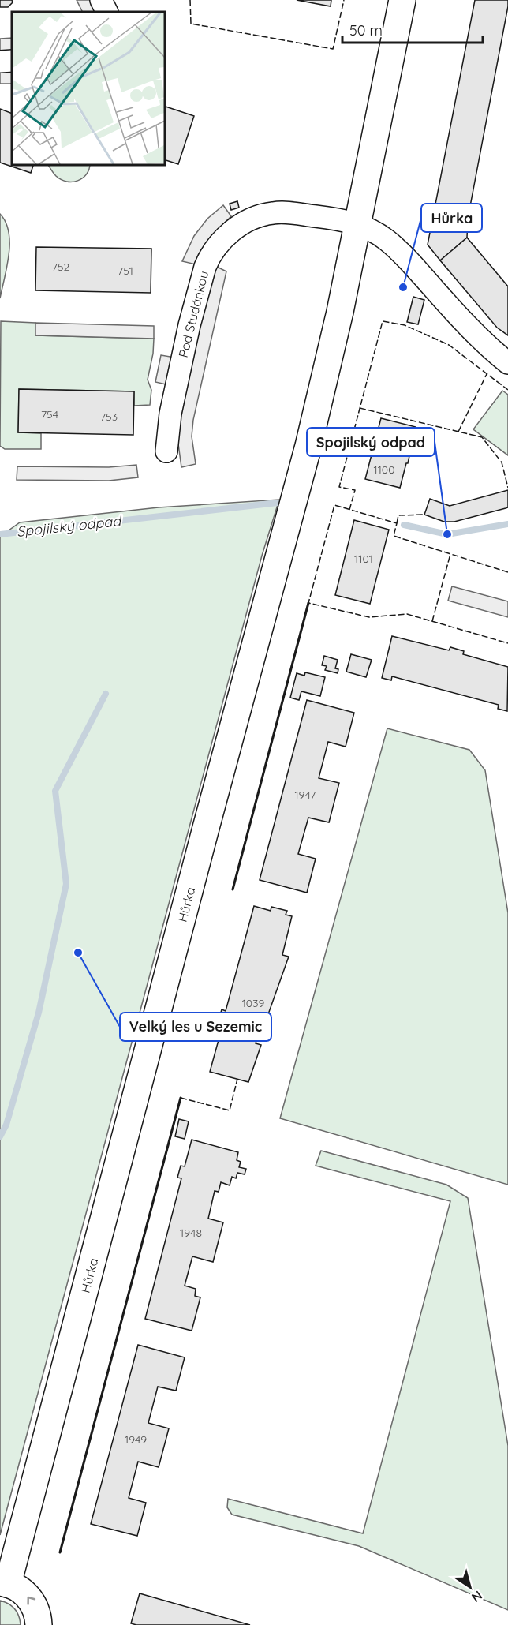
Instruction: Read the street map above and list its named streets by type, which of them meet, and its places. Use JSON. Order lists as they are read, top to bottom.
{
  "streets": {
    "main road": ["Hůrka"],
    "street": ["Pod Studánkou"]
  },
  "crossings": [
    ["Pod Studánkou", "Hůrka"]
  ],
  "water": ["Spojilský odpad"],
  "places": ["Hůrka", "Spojilský odpad", "Velký les u Sezemic"],
  "house_numbers": [
    "752",
    "751",
    "754",
    "753",
    "1100",
    "1101",
    "1947",
    "1039",
    "1948",
    "1949"
  ],
  "scale_bar": "50 m",
  "north": "bottom right"
}
